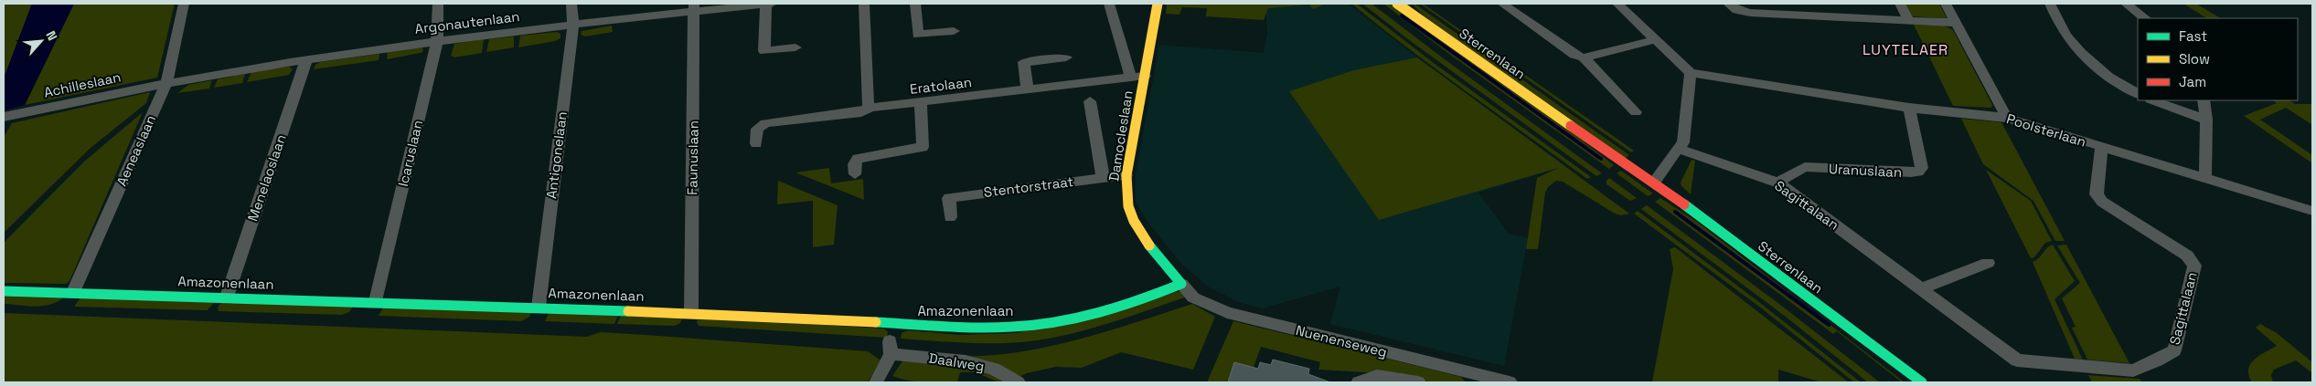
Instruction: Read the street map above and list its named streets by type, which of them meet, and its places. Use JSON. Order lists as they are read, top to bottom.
{
  "streets": {
    "street": [
      "Argonautenlaan",
      "Sterrenlaan",
      "Achilleslaan",
      "Eratolaan",
      "Poolsterlaan",
      "Damocleslaan",
      "Aeneaslaan",
      "Icaruslaan",
      "Antigonelaan",
      "Faunuslaan",
      "Uranuslaan",
      "Menelaoslaan",
      "Stentorstraat",
      "Sagittalaan",
      "Amazonenlaan",
      "Nuenenseweg",
      "Daalweg"
    ]
  },
  "crossings": [
    ["Argonautenlaan", "Achilleslaan"],
    ["Argonautenlaan", "Aeneaslaan"],
    ["Argonautenlaan", "Icaruslaan"],
    ["Argonautenlaan", "Antigonelaan"],
    ["Argonautenlaan", "Faunuslaan"],
    ["Argonautenlaan", "Menelaoslaan"],
    ["Achilleslaan", "Aeneaslaan"],
    ["Eratolaan", "Damocleslaan"],
    ["Poolsterlaan", "Uranuslaan"],
    ["Poolsterlaan", "Sagittalaan"],
    ["Damocleslaan", "Stentorstraat"],
    ["Damocleslaan", "Amazonenlaan"],
    ["Damocleslaan", "Nuenenseweg"],
    ["Aeneaslaan", "Amazonenlaan"],
    ["Icaruslaan", "Amazonenlaan"],
    ["Antigonelaan", "Amazonenlaan"],
    ["Faunuslaan", "Amazonenlaan"],
    ["Uranuslaan", "Sagittalaan"],
    ["Menelaoslaan", "Amazonenlaan"],
    ["Amazonenlaan", "Nuenenseweg"]
  ],
  "districts": ["LUYTELAER"],
  "legend": ["Fast", "Slow", "Jam"],
  "north": "top right"
}
